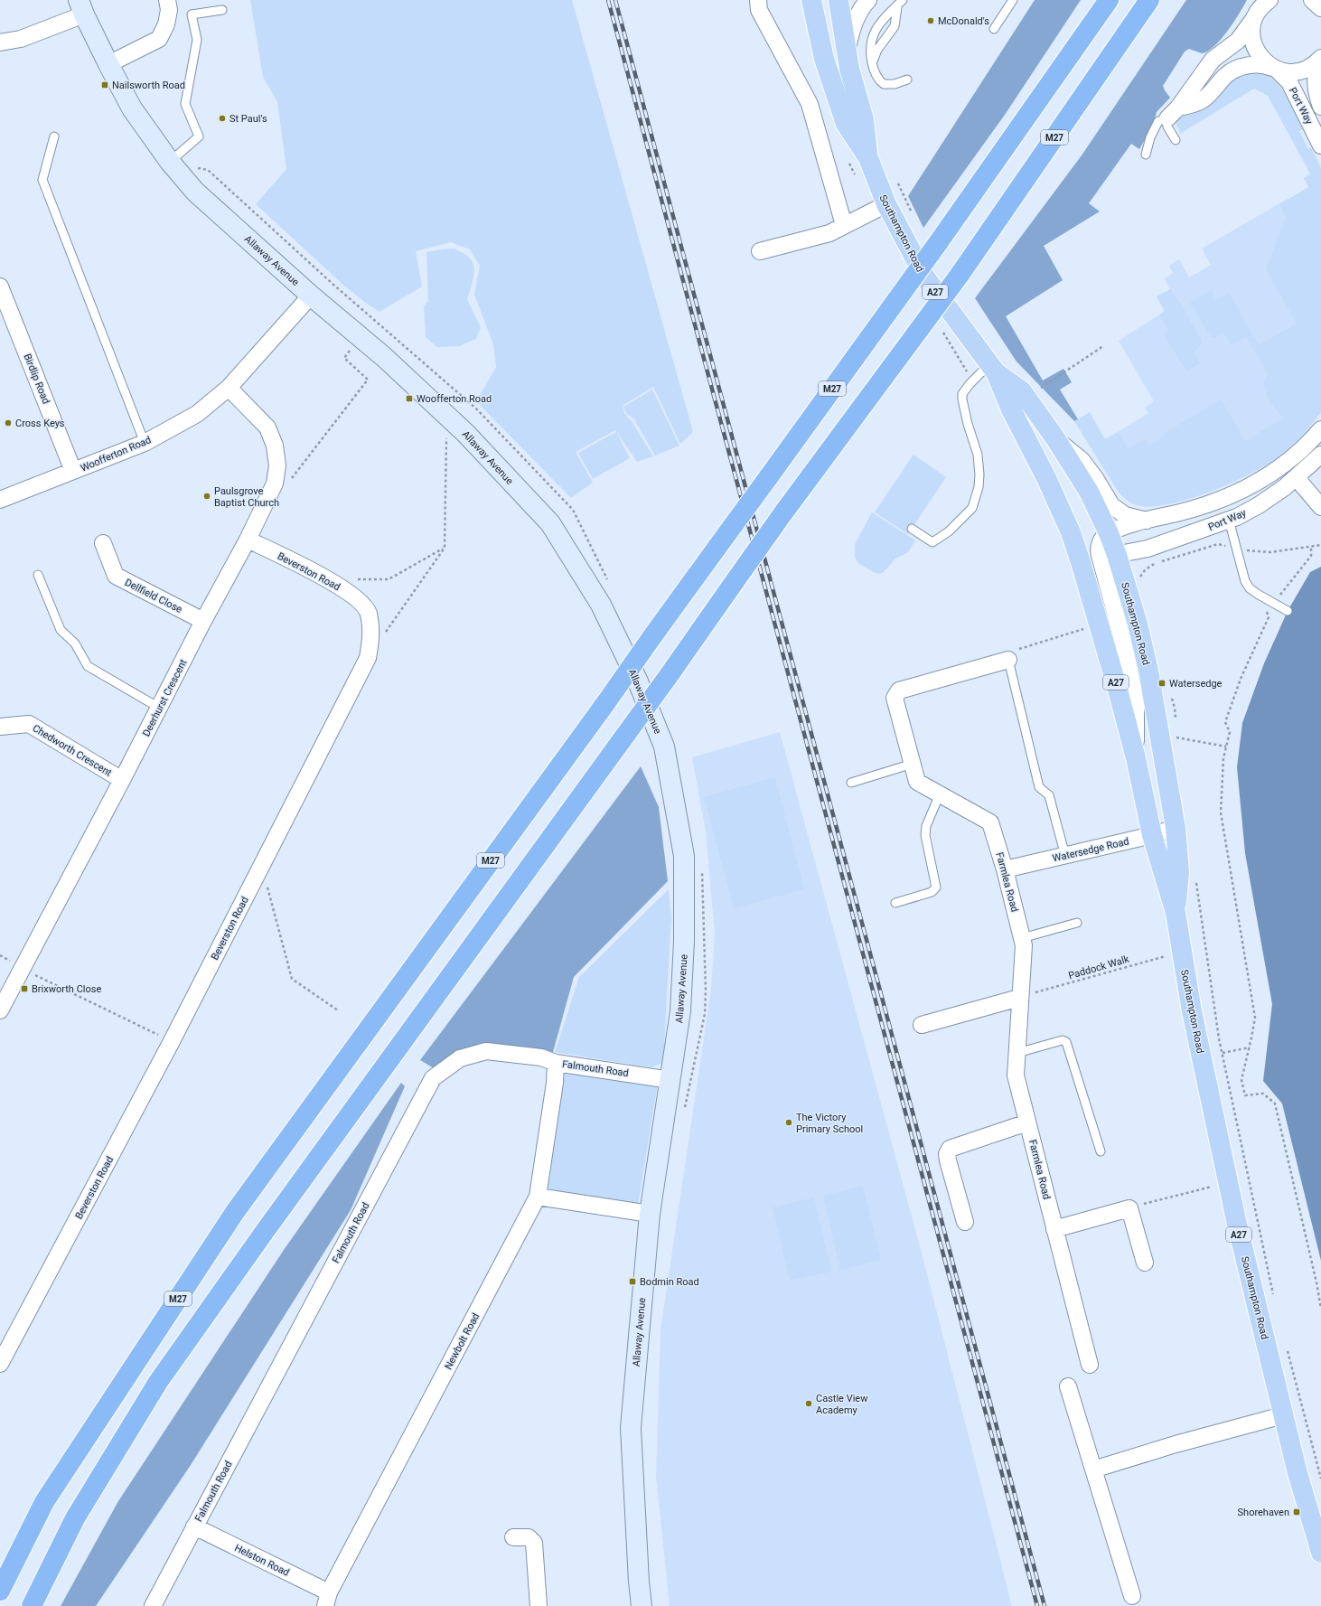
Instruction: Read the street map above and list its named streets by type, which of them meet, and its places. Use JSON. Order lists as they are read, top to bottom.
{
  "streets": {
    "highway": ["M27"],
    "main road": ["Southampton Road", "A27"],
    "street": [
      "Port Way",
      "Allaway Avenue",
      "Birdlip Road",
      "Woofferton Road",
      "Beverston Road",
      "Dellfield Close",
      "Deerhurst Crescent",
      "Chedworth Crescent",
      "Watersedge Road",
      "Farmlea Road",
      "Falmouth Road",
      "Newbolt Road",
      "Helston Road"
    ],
    "path": ["Paddock Walk"]
  },
  "crossings": [
    ["Port Way", "Southampton Road"],
    ["Southampton Road", "Watersedge Road"],
    ["Southampton Road", "Paddock Walk"],
    ["Allaway Avenue", "Woofferton Road"],
    ["Allaway Avenue", "Falmouth Road"],
    ["Birdlip Road", "Woofferton Road"],
    ["Woofferton Road", "Deerhurst Crescent"],
    ["Beverston Road", "Deerhurst Crescent"],
    ["Dellfield Close", "Deerhurst Crescent"],
    ["Deerhurst Crescent", "Chedworth Crescent"],
    ["Watersedge Road", "Farmlea Road"],
    ["Farmlea Road", "Paddock Walk"],
    ["Falmouth Road", "Newbolt Road"],
    ["Falmouth Road", "Helston Road"],
    ["Newbolt Road", "Helston Road"]
  ],
  "places": {
    "other": [
      "McDonald's",
      "St Paul's",
      "Cross Keys",
      "Paulsgrove Baptist Church",
      "The Victory Primary School",
      "Castle View Academy"
    ],
    "transit": [
      "Nailsworth Road",
      "Woofferton Road",
      "Watersedge",
      "Brixworth Close",
      "Bodmin Road",
      "Shorehaven"
    ]
  }
}
